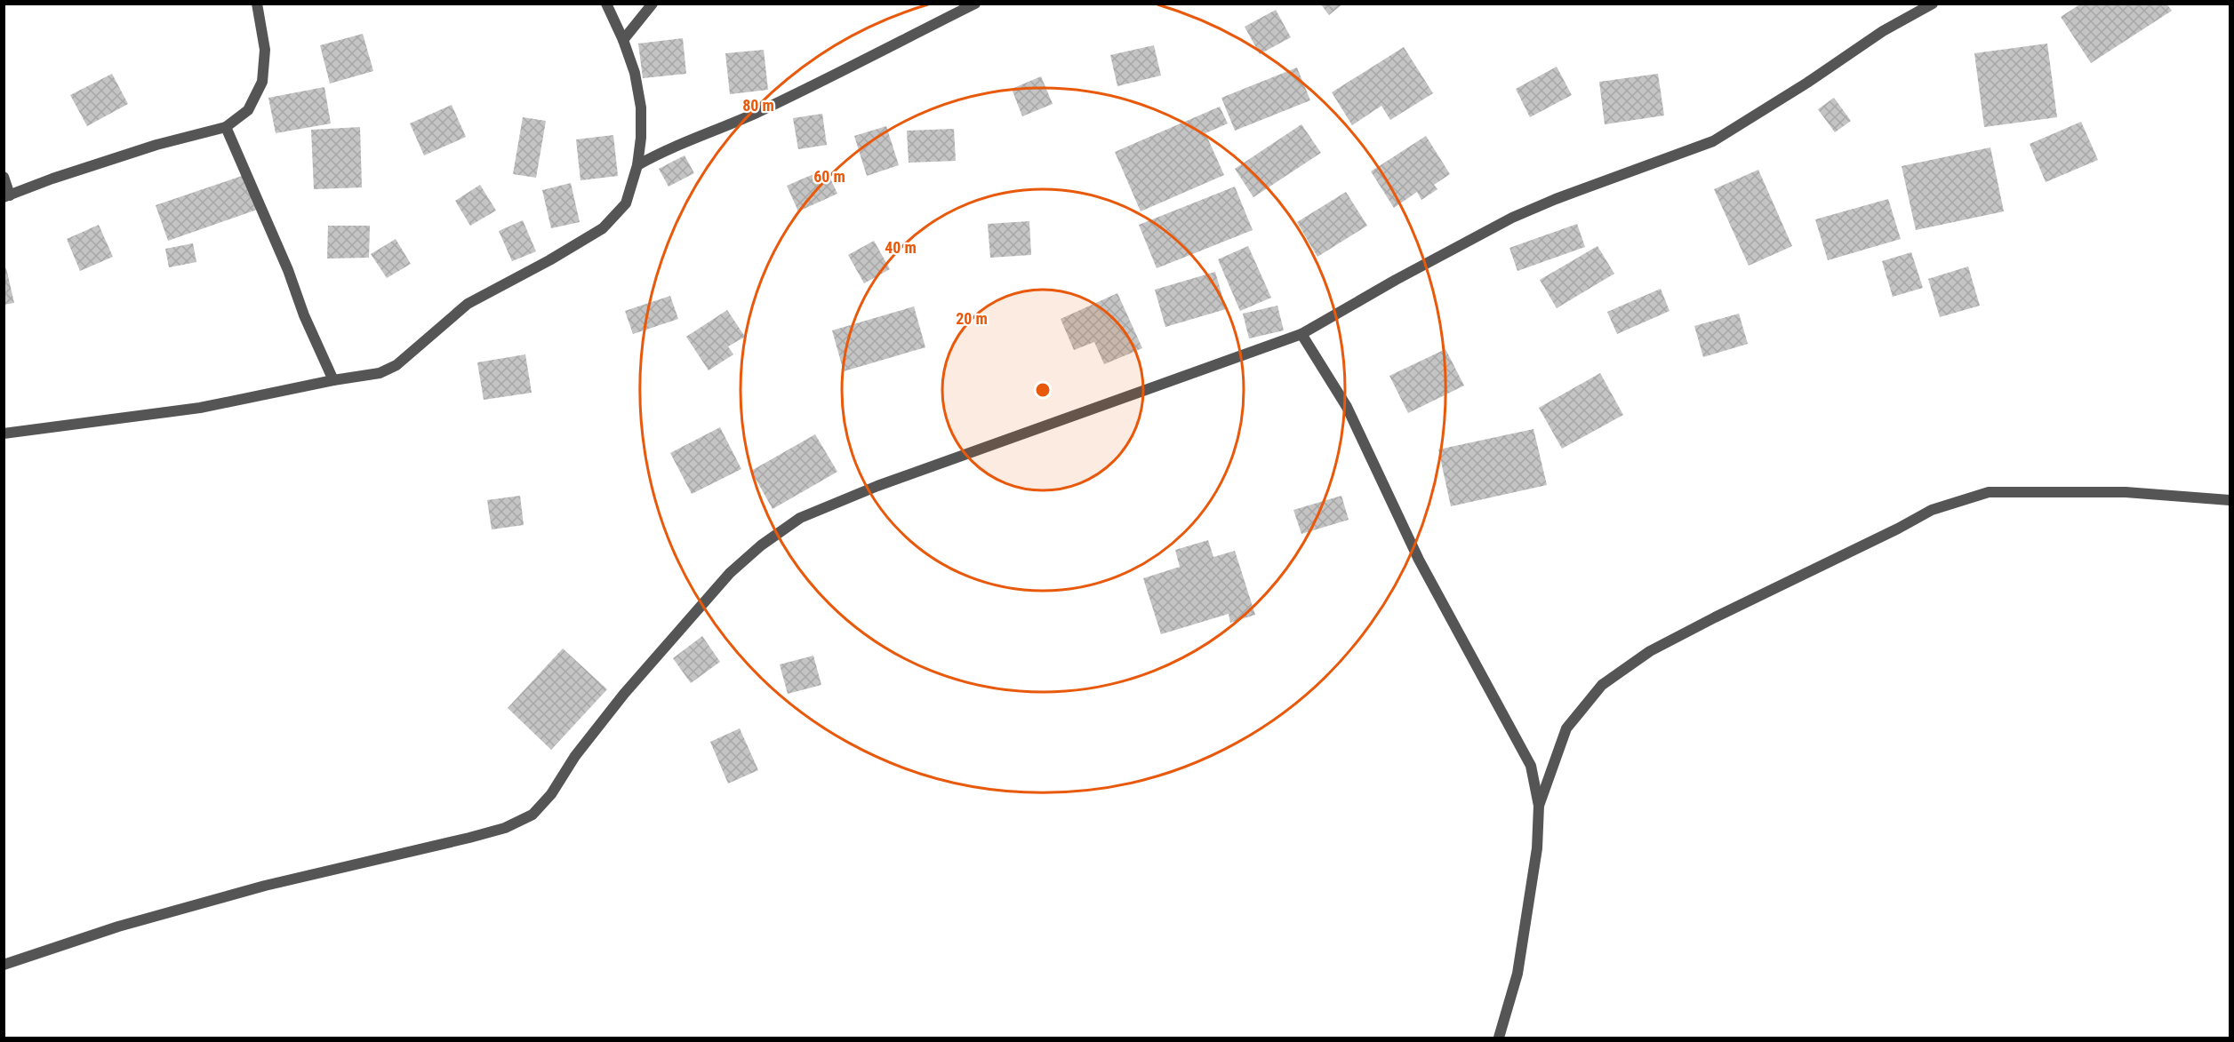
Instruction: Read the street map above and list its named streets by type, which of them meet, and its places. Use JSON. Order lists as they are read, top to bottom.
{
  "rings": [
    "80 m",
    "60 m",
    "40 m",
    "20 m"
  ]
}
